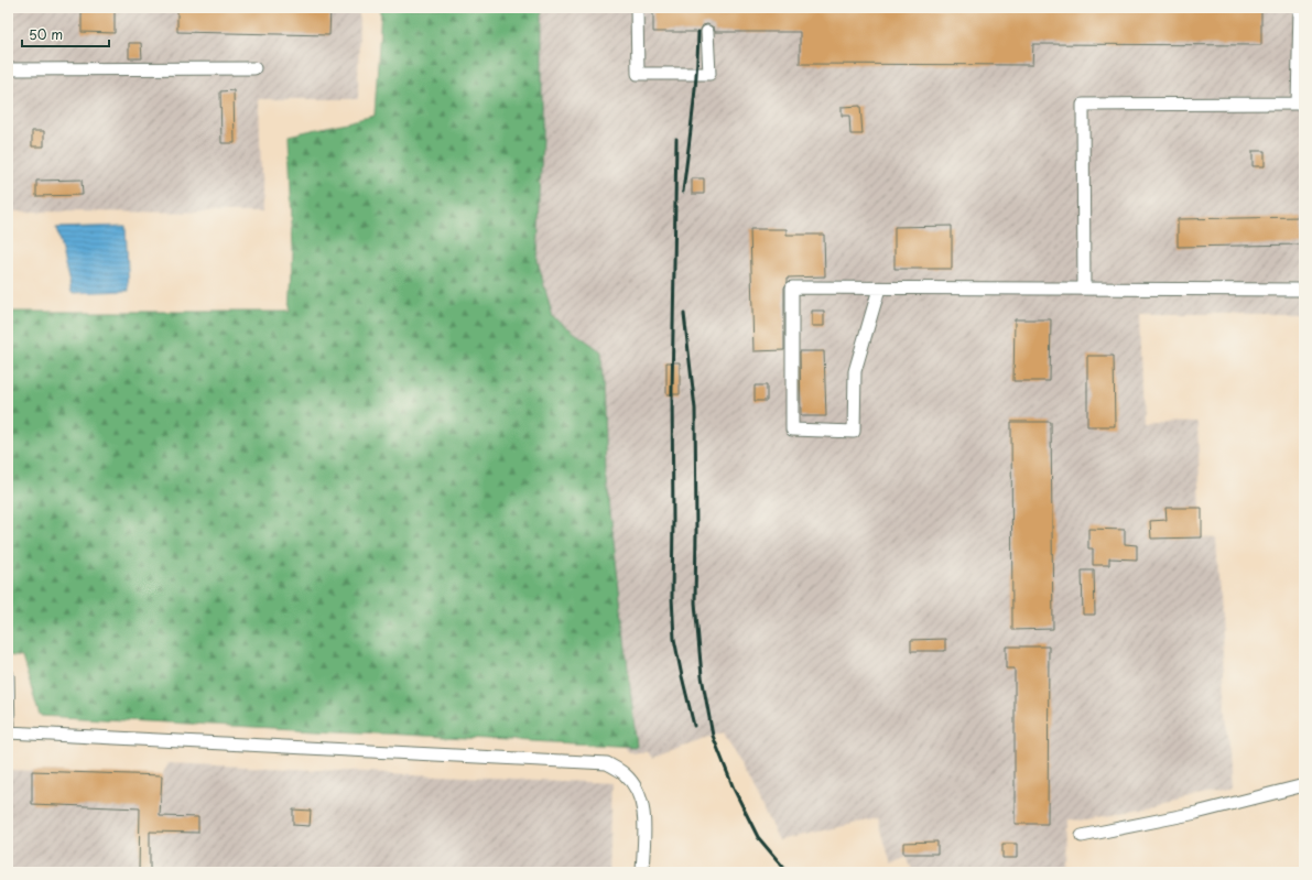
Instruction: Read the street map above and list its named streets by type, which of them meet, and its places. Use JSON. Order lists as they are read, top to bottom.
{
  "scale_bar": "50 m"
}
